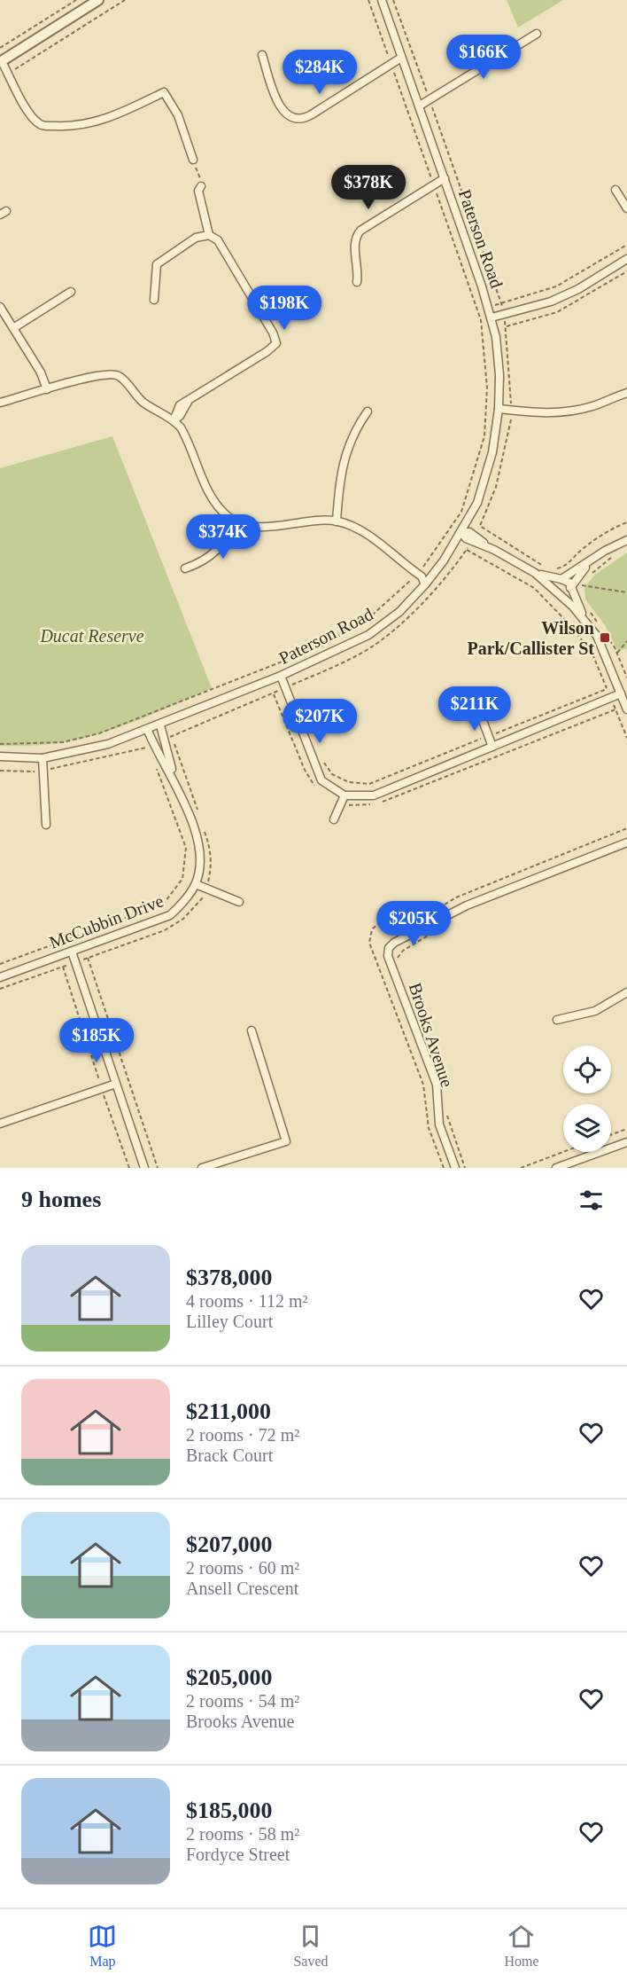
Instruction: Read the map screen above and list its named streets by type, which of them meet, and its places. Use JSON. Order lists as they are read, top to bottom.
{
  "streets": {
    "street": ["Paterson Road", "McCubbin Drive", "Brooks Avenue"]
  },
  "crossings": [
    ["Paterson Road", "McCubbin Drive"]
  ],
  "parks": ["Ducat Reserve"],
  "places": {
    "transit": ["Wilson Park/Callister St"]
  },
  "page": {
    "price": [
      "$166K",
      "$284K",
      "$378K",
      "$198K",
      "$374K",
      "$211K",
      "$207K",
      "$205K",
      "$185K"
    ],
    "heading": "9 homes",
    "list": [
      {
        "name": "$378,000",
        "note": "4 rooms · 112 m² · Lilley Court"
      },
      {
        "name": "$211,000",
        "note": "2 rooms · 72 m² · Brack Court"
      },
      {
        "name": "$207,000",
        "note": "2 rooms · 60 m² · Ansell Crescent"
      },
      {
        "name": "$205,000",
        "note": "2 rooms · 54 m² · Brooks Avenue"
      },
      {
        "name": "$185,000",
        "note": "2 rooms · 58 m² · Fordyce Street"
      }
    ],
    "tabs": ["Map", "Saved", "Home"]
  }
}
